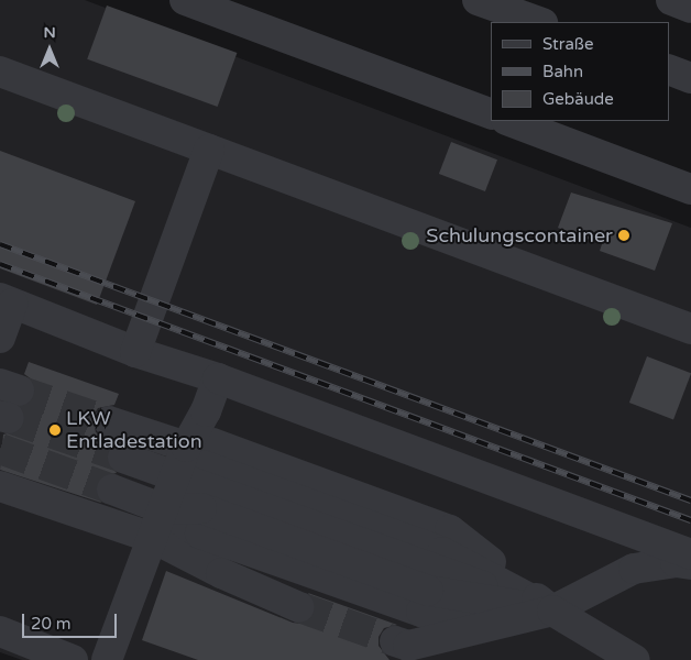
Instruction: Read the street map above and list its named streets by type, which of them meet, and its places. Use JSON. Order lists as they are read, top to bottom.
{
  "places": ["Schulungscontainer", "LKW Entladestation"],
  "legend": ["Straße", "Bahn", "Gebäude"],
  "scale_bar": "20 m",
  "north": "top"
}
